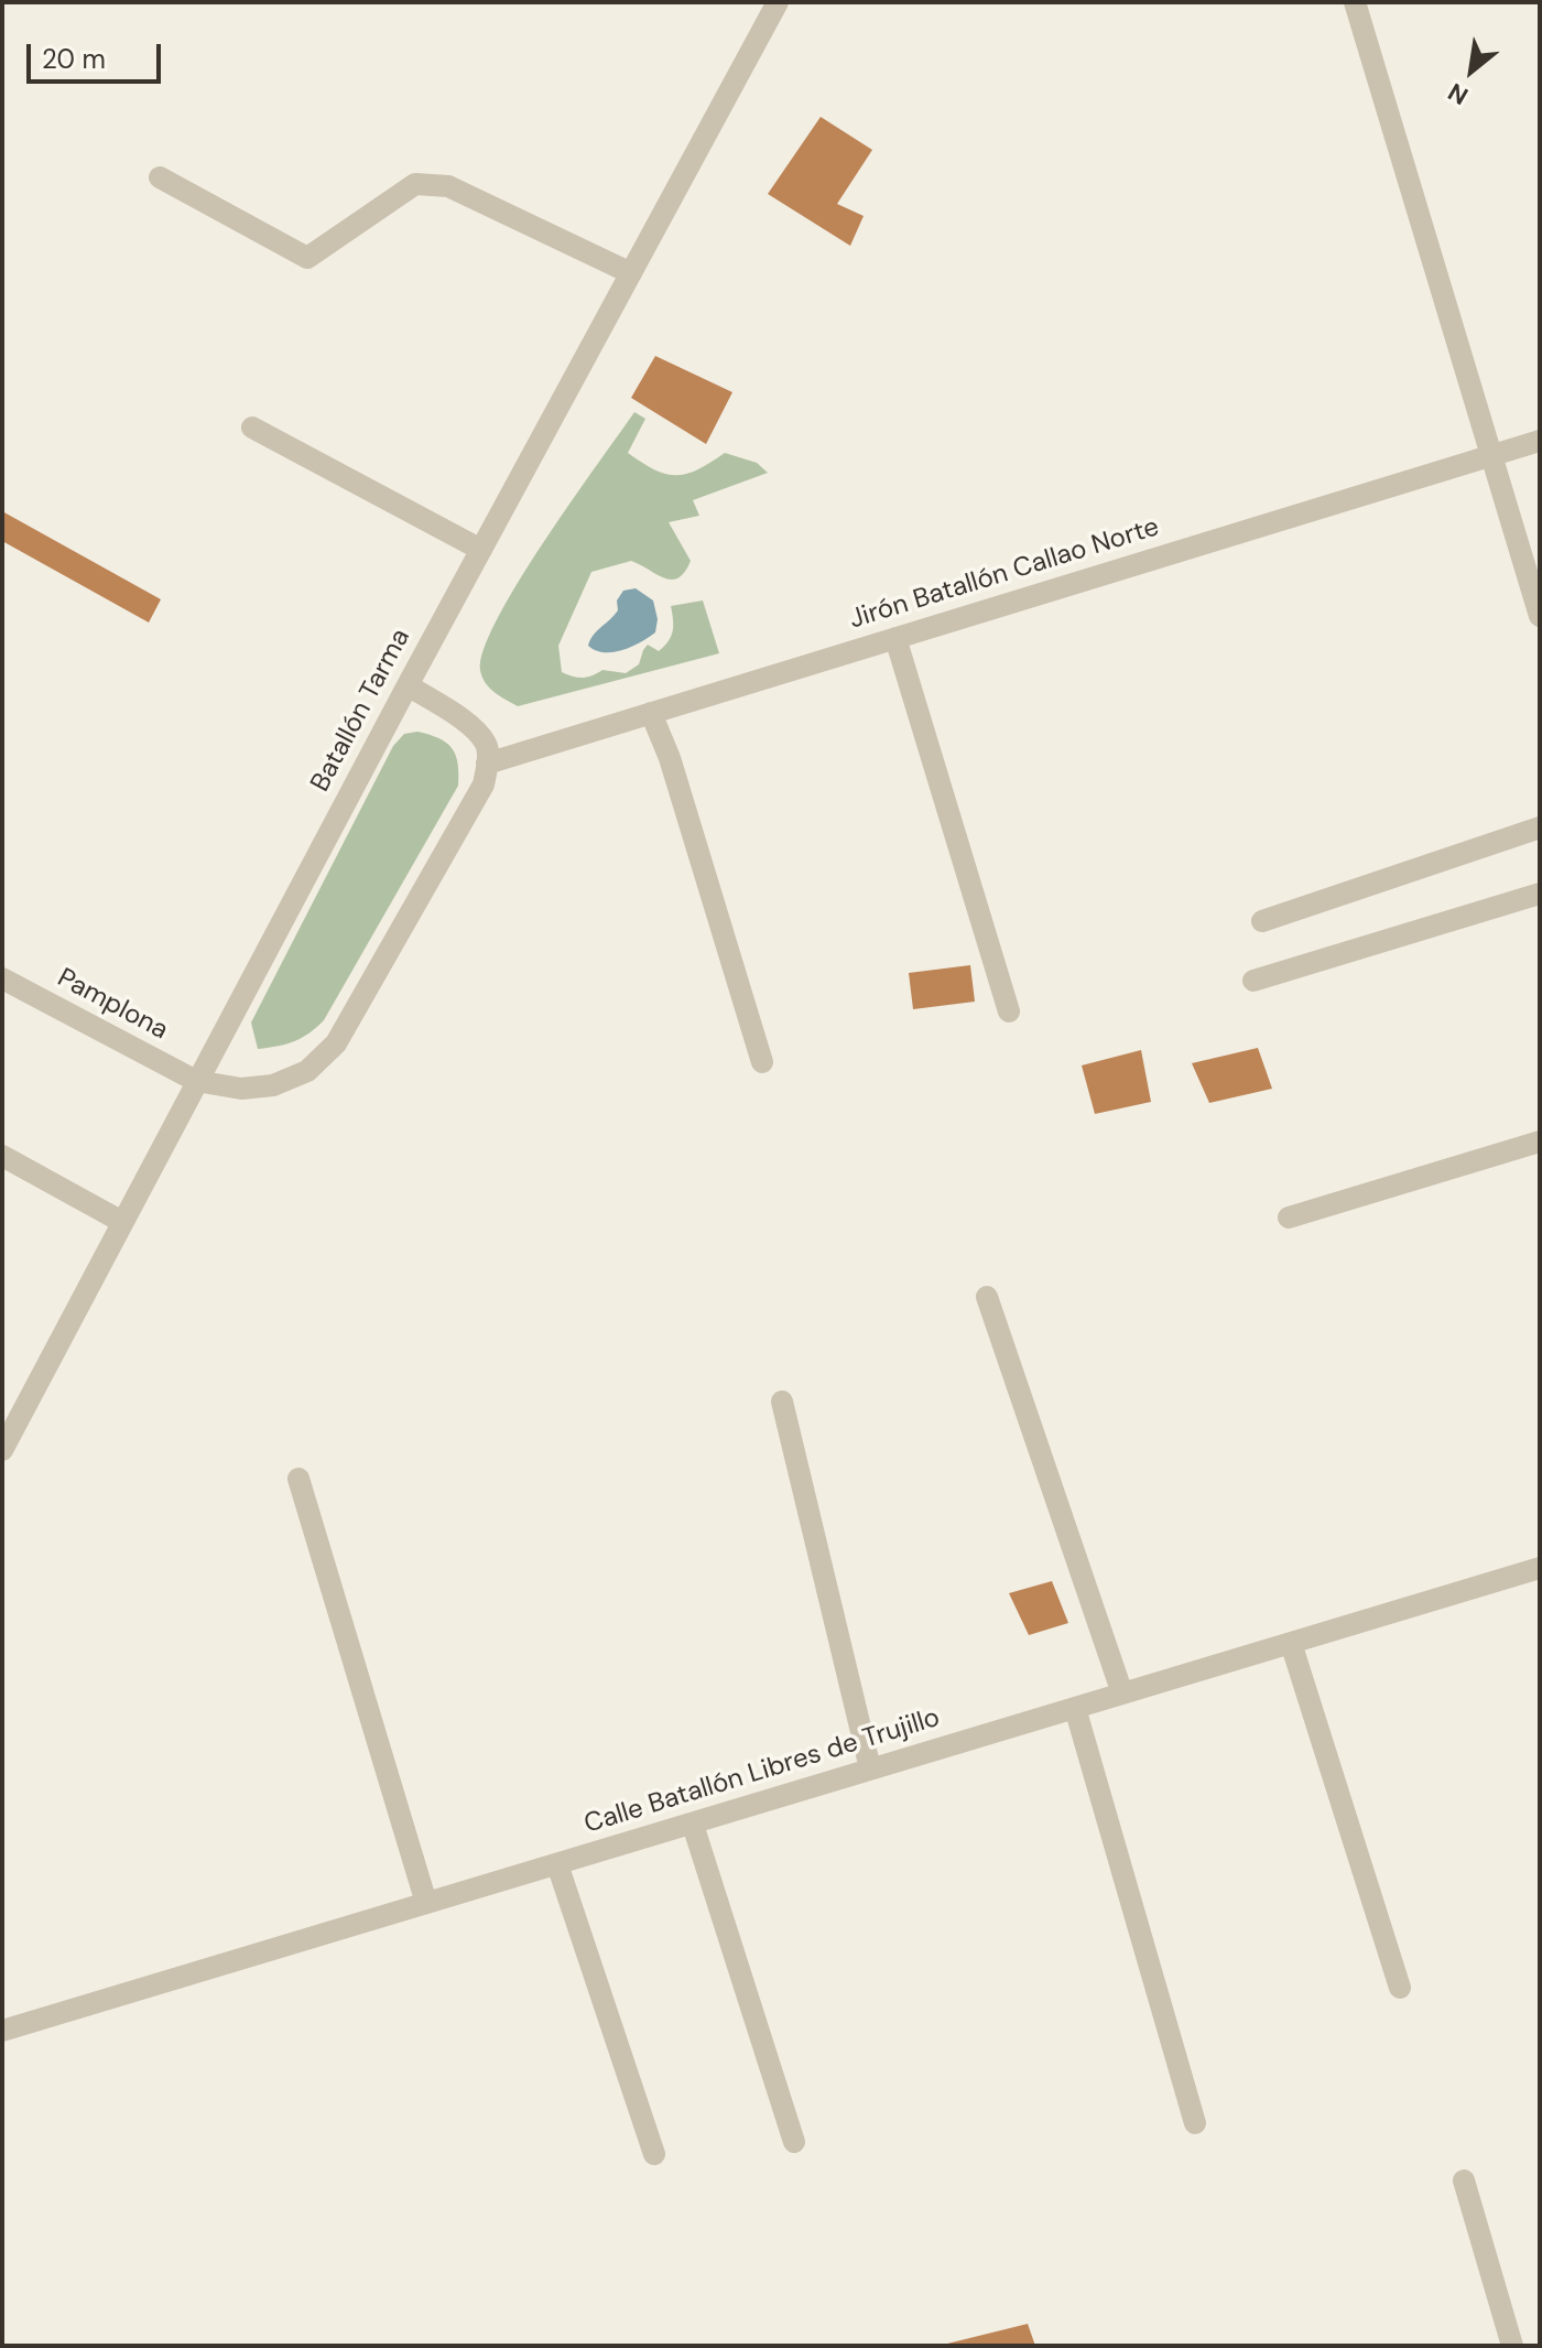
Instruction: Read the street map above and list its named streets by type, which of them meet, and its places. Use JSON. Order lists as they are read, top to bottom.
{
  "streets": {
    "street": [
      "Jirón Batallón Callao Norte",
      "Batallón Tarma",
      "Pamplona",
      "Calle Batallón Libres de Trujillo"
    ]
  },
  "crossings": [
    ["Batallón Tarma", "Pamplona"]
  ],
  "scale_bar": "20 m",
  "north": "bottom left"
}
